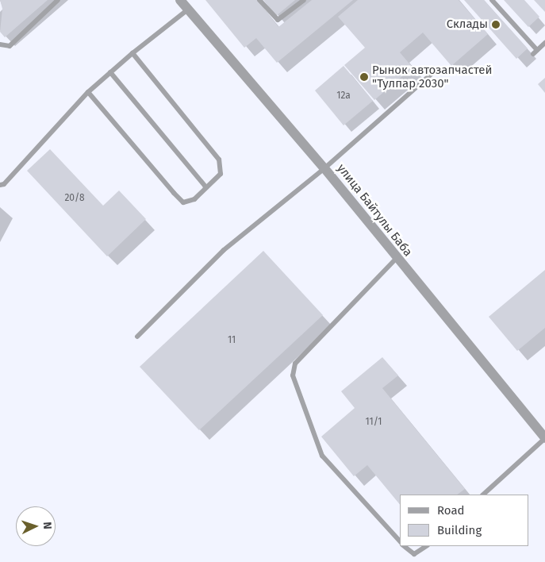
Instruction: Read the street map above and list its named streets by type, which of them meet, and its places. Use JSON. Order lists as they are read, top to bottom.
{
  "streets": {
    "street": ["улица Байтулы Баба"]
  },
  "places": ["Склады", "Рынок автозапчастей \"Тулпар 2030\""],
  "house_numbers": [
    "12а",
    "20/8",
    "11",
    "11/1"
  ],
  "legend": ["Road", "Building"],
  "north": "right"
}
